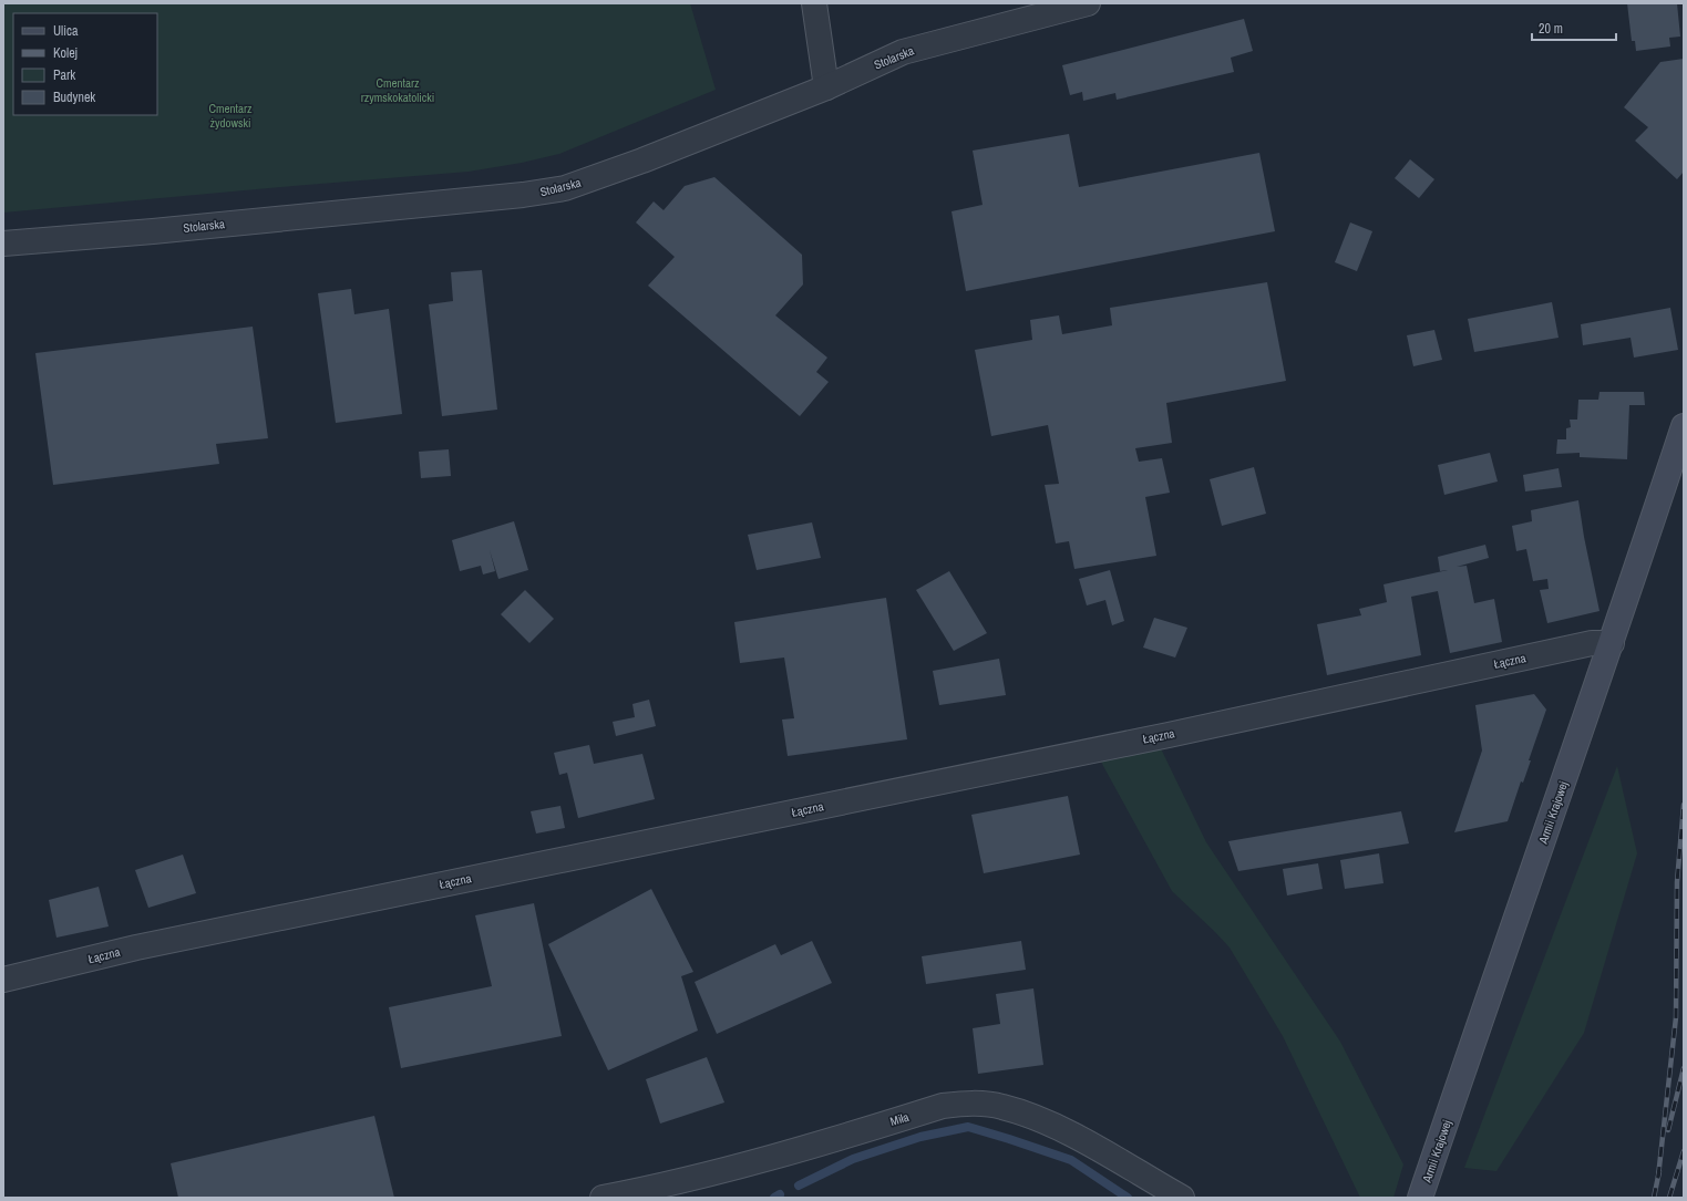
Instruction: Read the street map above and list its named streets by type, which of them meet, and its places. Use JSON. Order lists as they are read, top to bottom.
{
  "streets": {
    "street": [
      "Stolarska",
      "Łączna",
      "Armii Krajowej",
      "Miła"
    ]
  },
  "crossings": [
    ["Łączna", "Armii Krajowej"]
  ],
  "parks": ["Cmentarz rzymskokatolicki", "Cmentarz żydowski"],
  "legend": [
    "Ulica",
    "Kolej",
    "Park",
    "Budynek"
  ],
  "scale_bar": "20 m"
}
